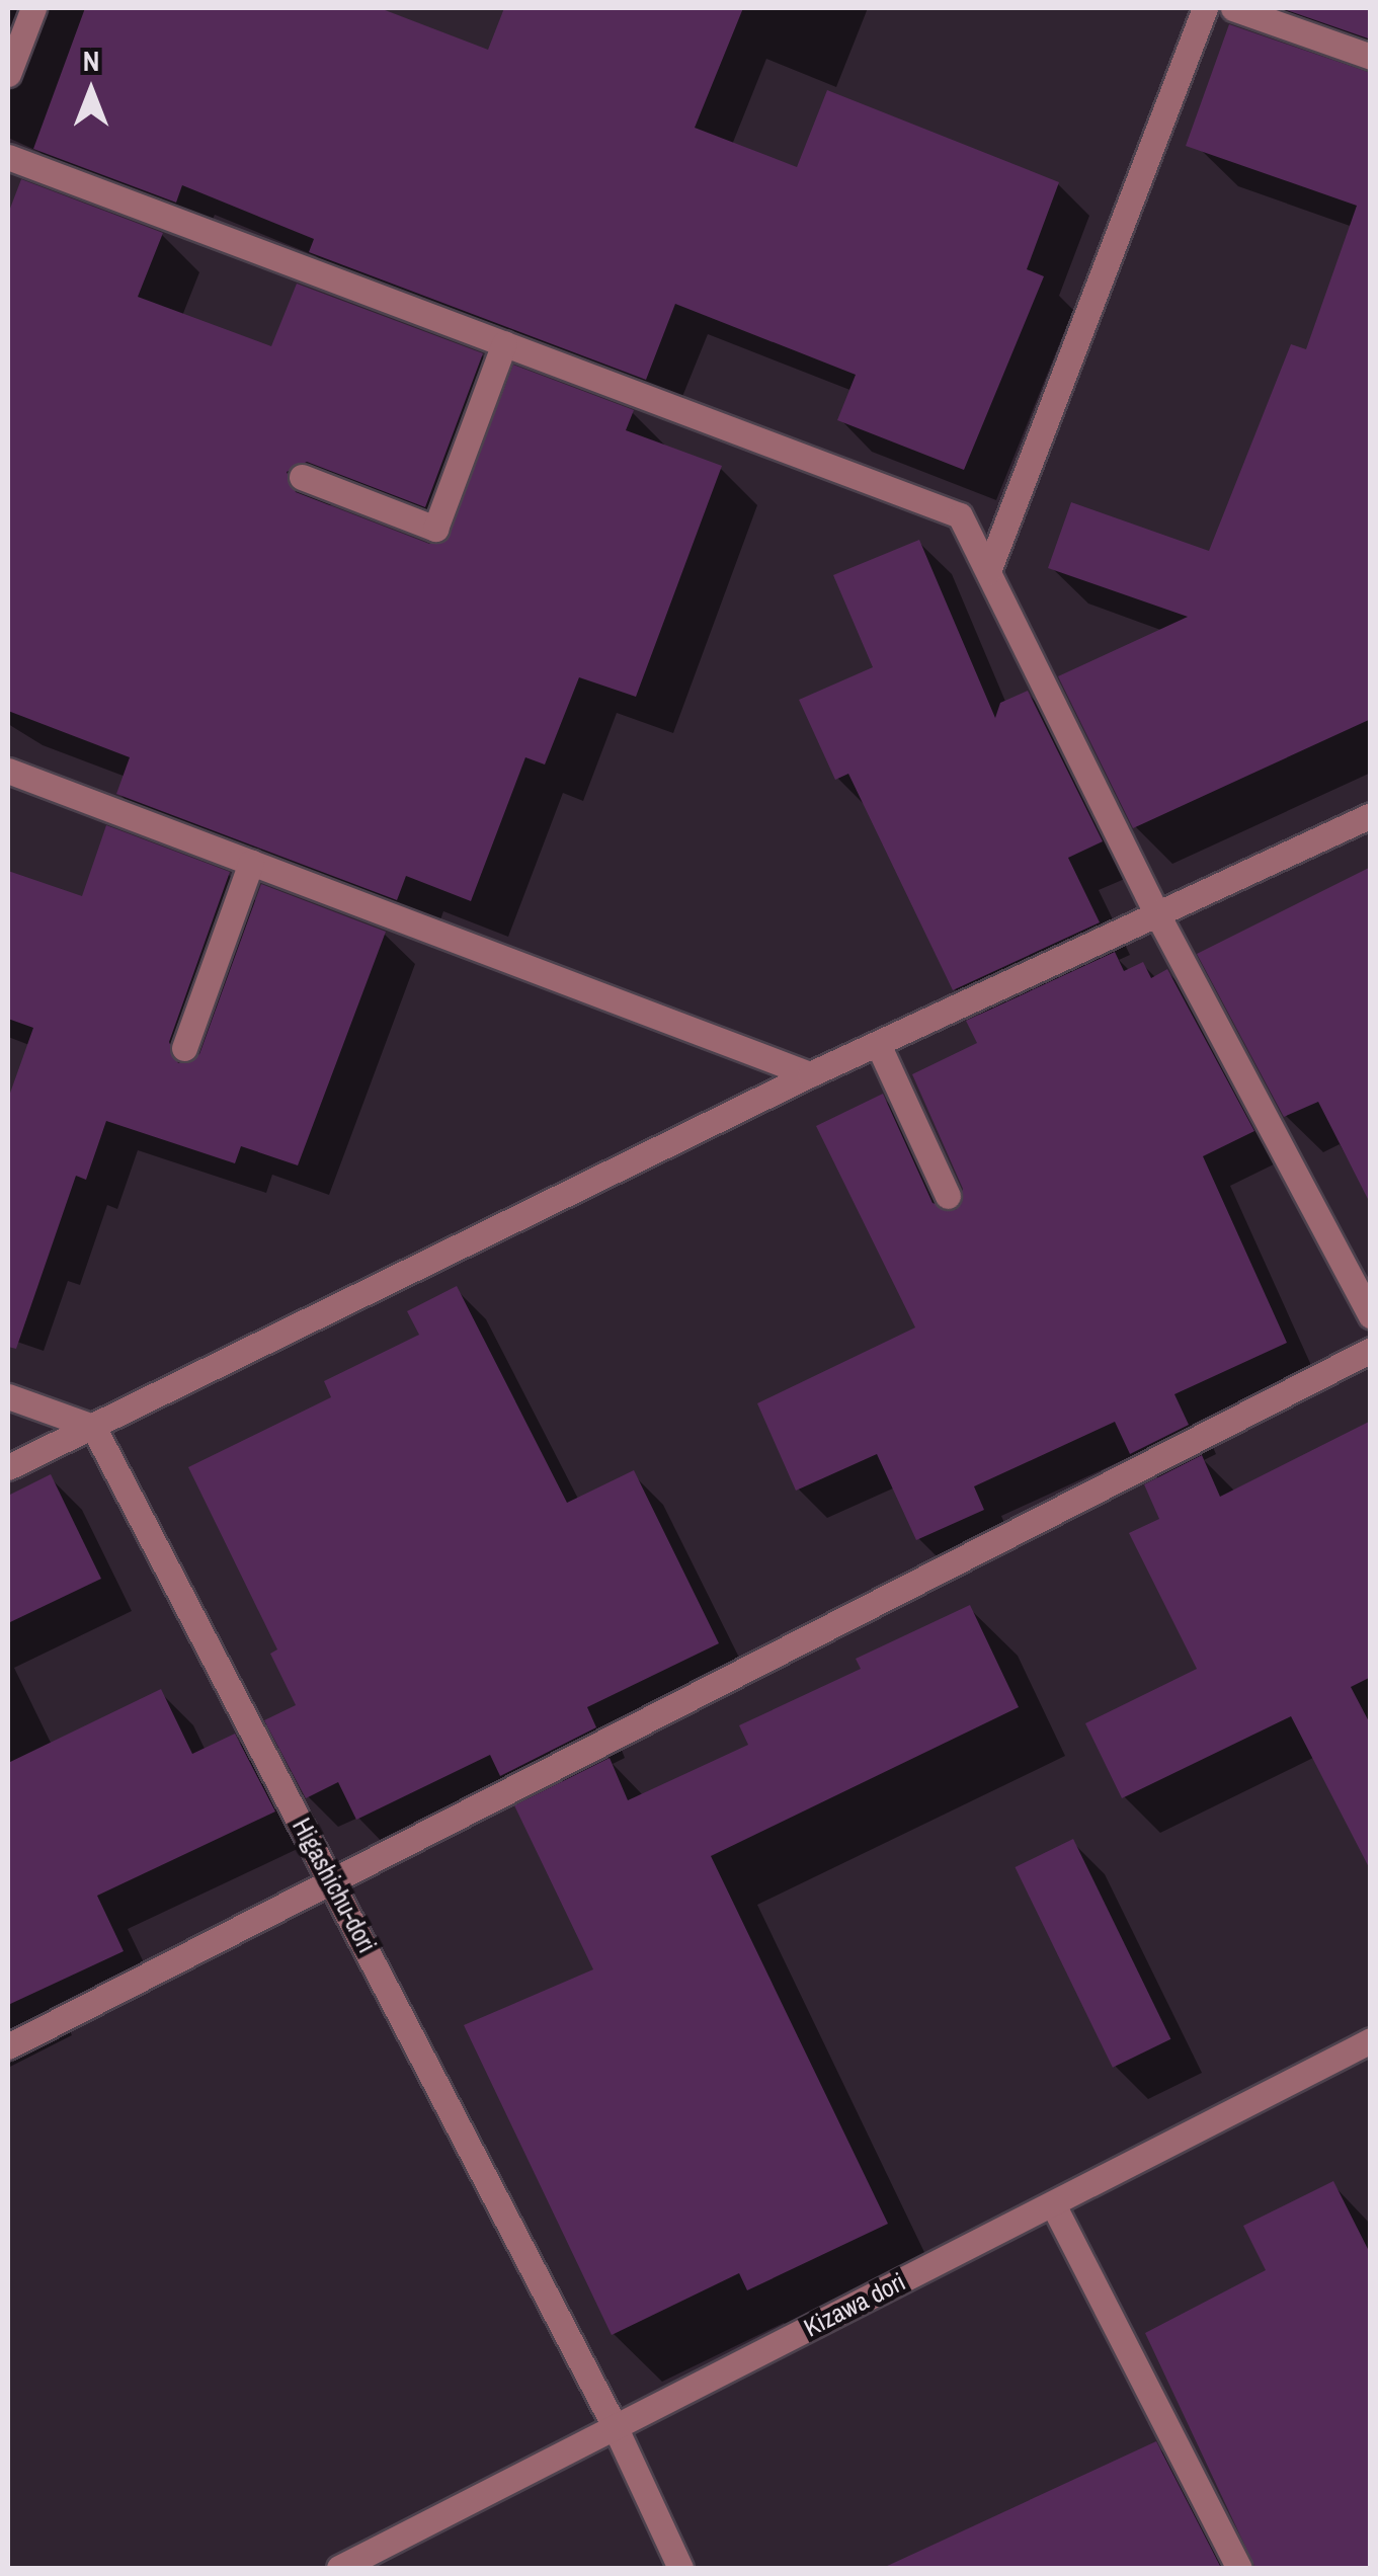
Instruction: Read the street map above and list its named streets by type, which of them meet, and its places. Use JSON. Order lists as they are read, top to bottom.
{
  "streets": {
    "street": ["Higashichu-dori", "Kizawa dori"]
  },
  "crossings": [
    ["Higashichu-dori", "Kizawa dori"]
  ],
  "north": "top"
}
